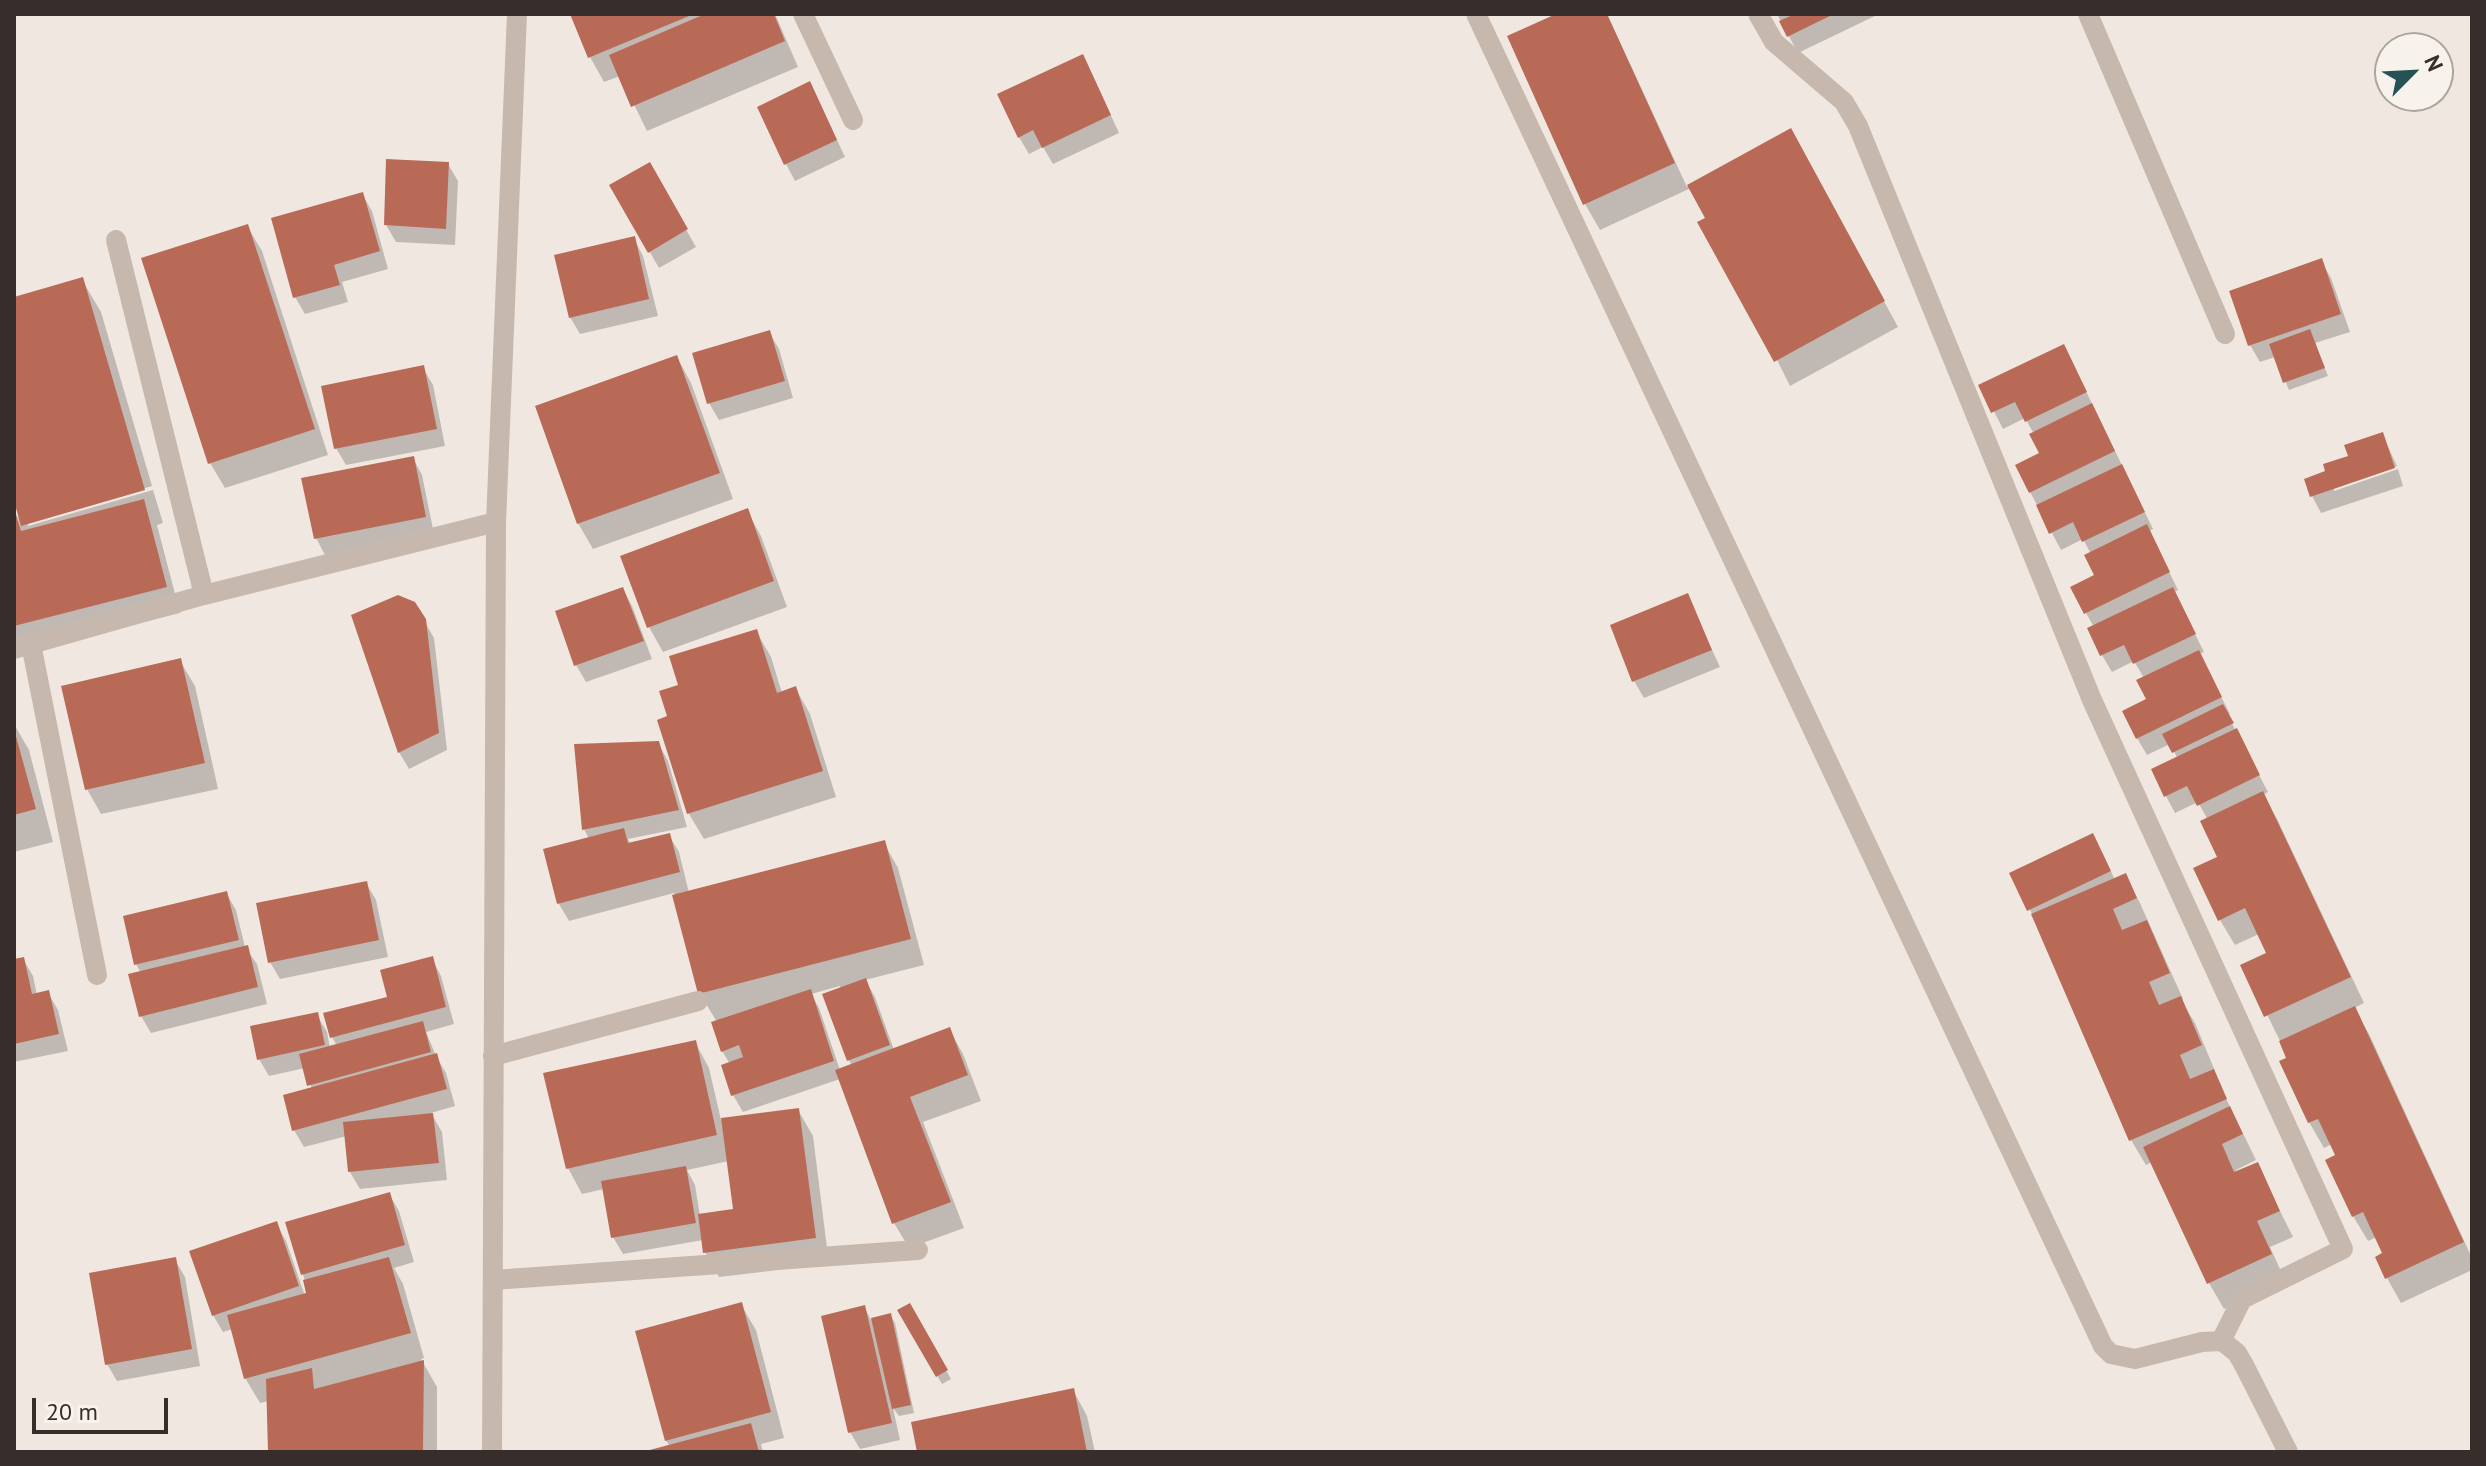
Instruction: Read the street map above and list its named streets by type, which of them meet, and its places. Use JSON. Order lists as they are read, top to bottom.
{
  "scale_bar": "20 m",
  "north": "top right"
}
